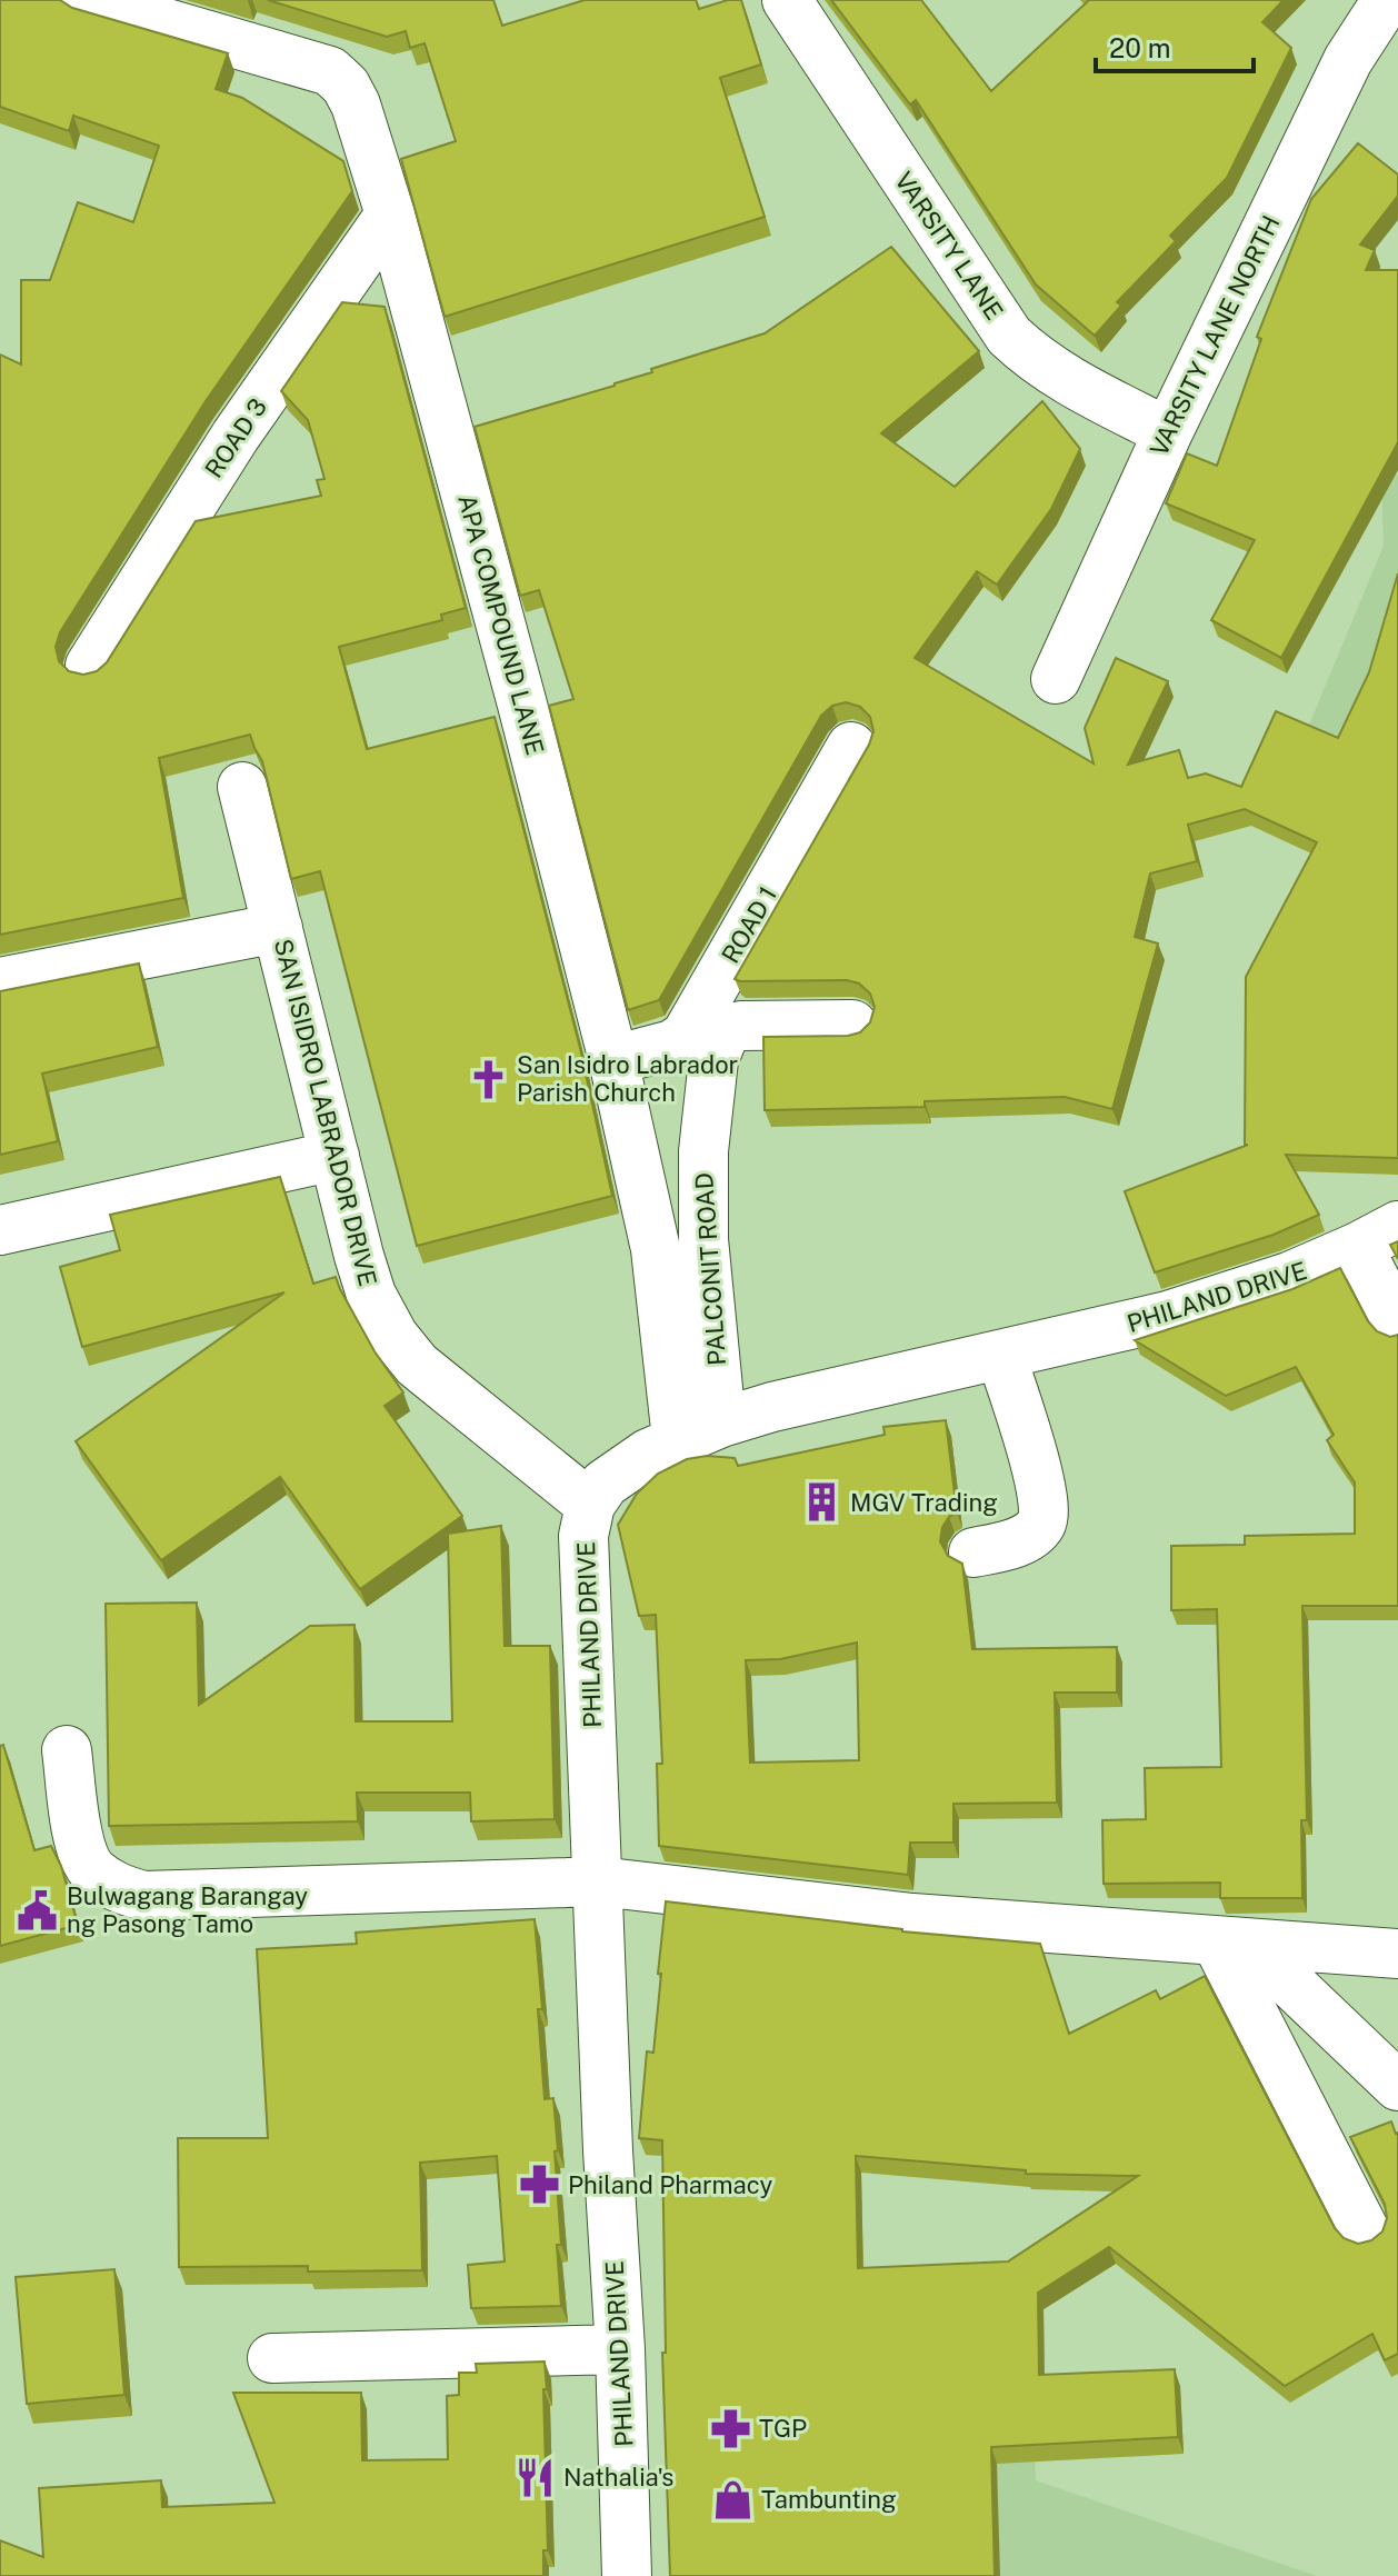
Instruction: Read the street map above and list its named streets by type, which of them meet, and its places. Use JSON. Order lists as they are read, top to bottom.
{
  "streets": {
    "street": [
      "VARSITY LANE",
      "VARSITY LANE NORTH",
      "ROAD 3",
      "APA COMPOUND LANE",
      "ROAD 1",
      "SAN ISIDRO LABRADOR DRIVE",
      "PALCONIT ROAD",
      "PHILAND DRIVE"
    ]
  },
  "crossings": [
    ["VARSITY LANE", "VARSITY LANE NORTH"],
    ["ROAD 3", "APA COMPOUND LANE"],
    ["APA COMPOUND LANE", "ROAD 1"],
    ["APA COMPOUND LANE", "PHILAND DRIVE"],
    ["SAN ISIDRO LABRADOR DRIVE", "PHILAND DRIVE"],
    ["PALCONIT ROAD", "PHILAND DRIVE"]
  ],
  "places": {
    "church": ["San Isidro Labrador Parish Church"],
    "building": ["MGV Trading"],
    "public building": ["Bulwagang Barangay ng Pasong Tamo"],
    "pharmacy": ["Philand Pharmacy", "TGP"],
    "restaurant": ["Nathalia's"],
    "shop": ["Tambunting"]
  },
  "scale_bar": "20 m"
}
